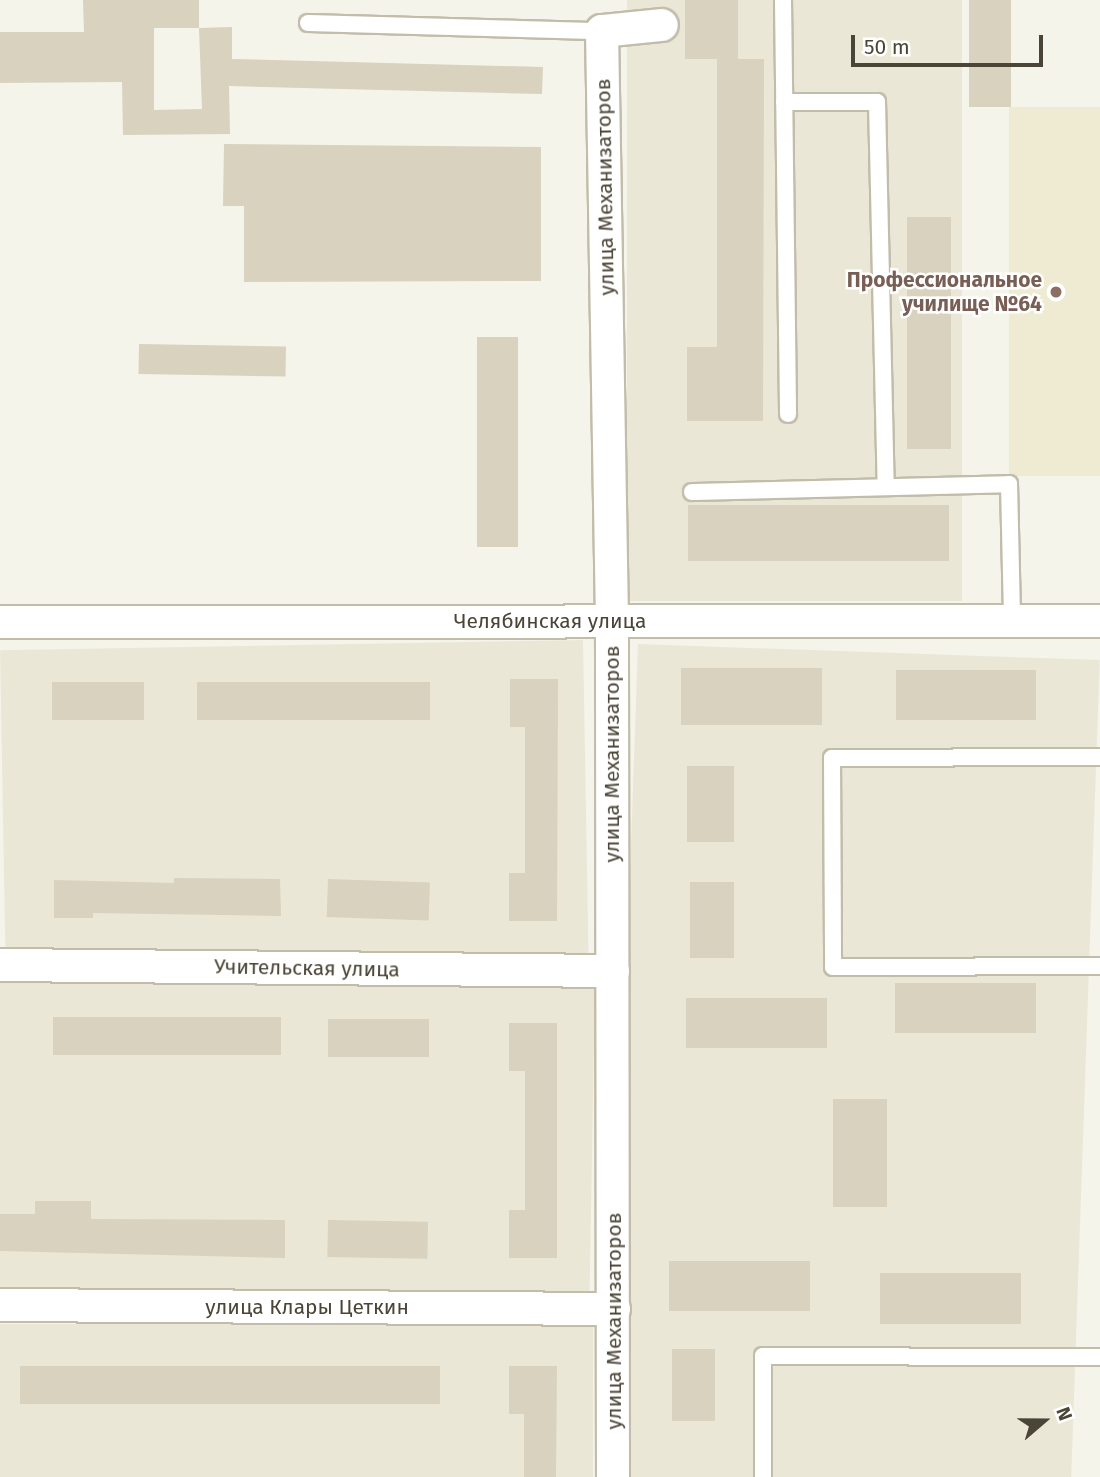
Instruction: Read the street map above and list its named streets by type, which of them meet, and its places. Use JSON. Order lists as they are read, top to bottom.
{
  "streets": {
    "street": [
      "улица Механизаторов",
      "Челябинская улица",
      "Учительская улица",
      "улица Клары Цеткин"
    ]
  },
  "crossings": [
    ["улица Механизаторов", "Челябинская улица"],
    ["улица Механизаторов", "Учительская улица"],
    ["улица Механизаторов", "улица Клары Цеткин"]
  ],
  "places": ["Профессиональное училище №64"],
  "scale_bar": "50 m",
  "north": "right"
}
